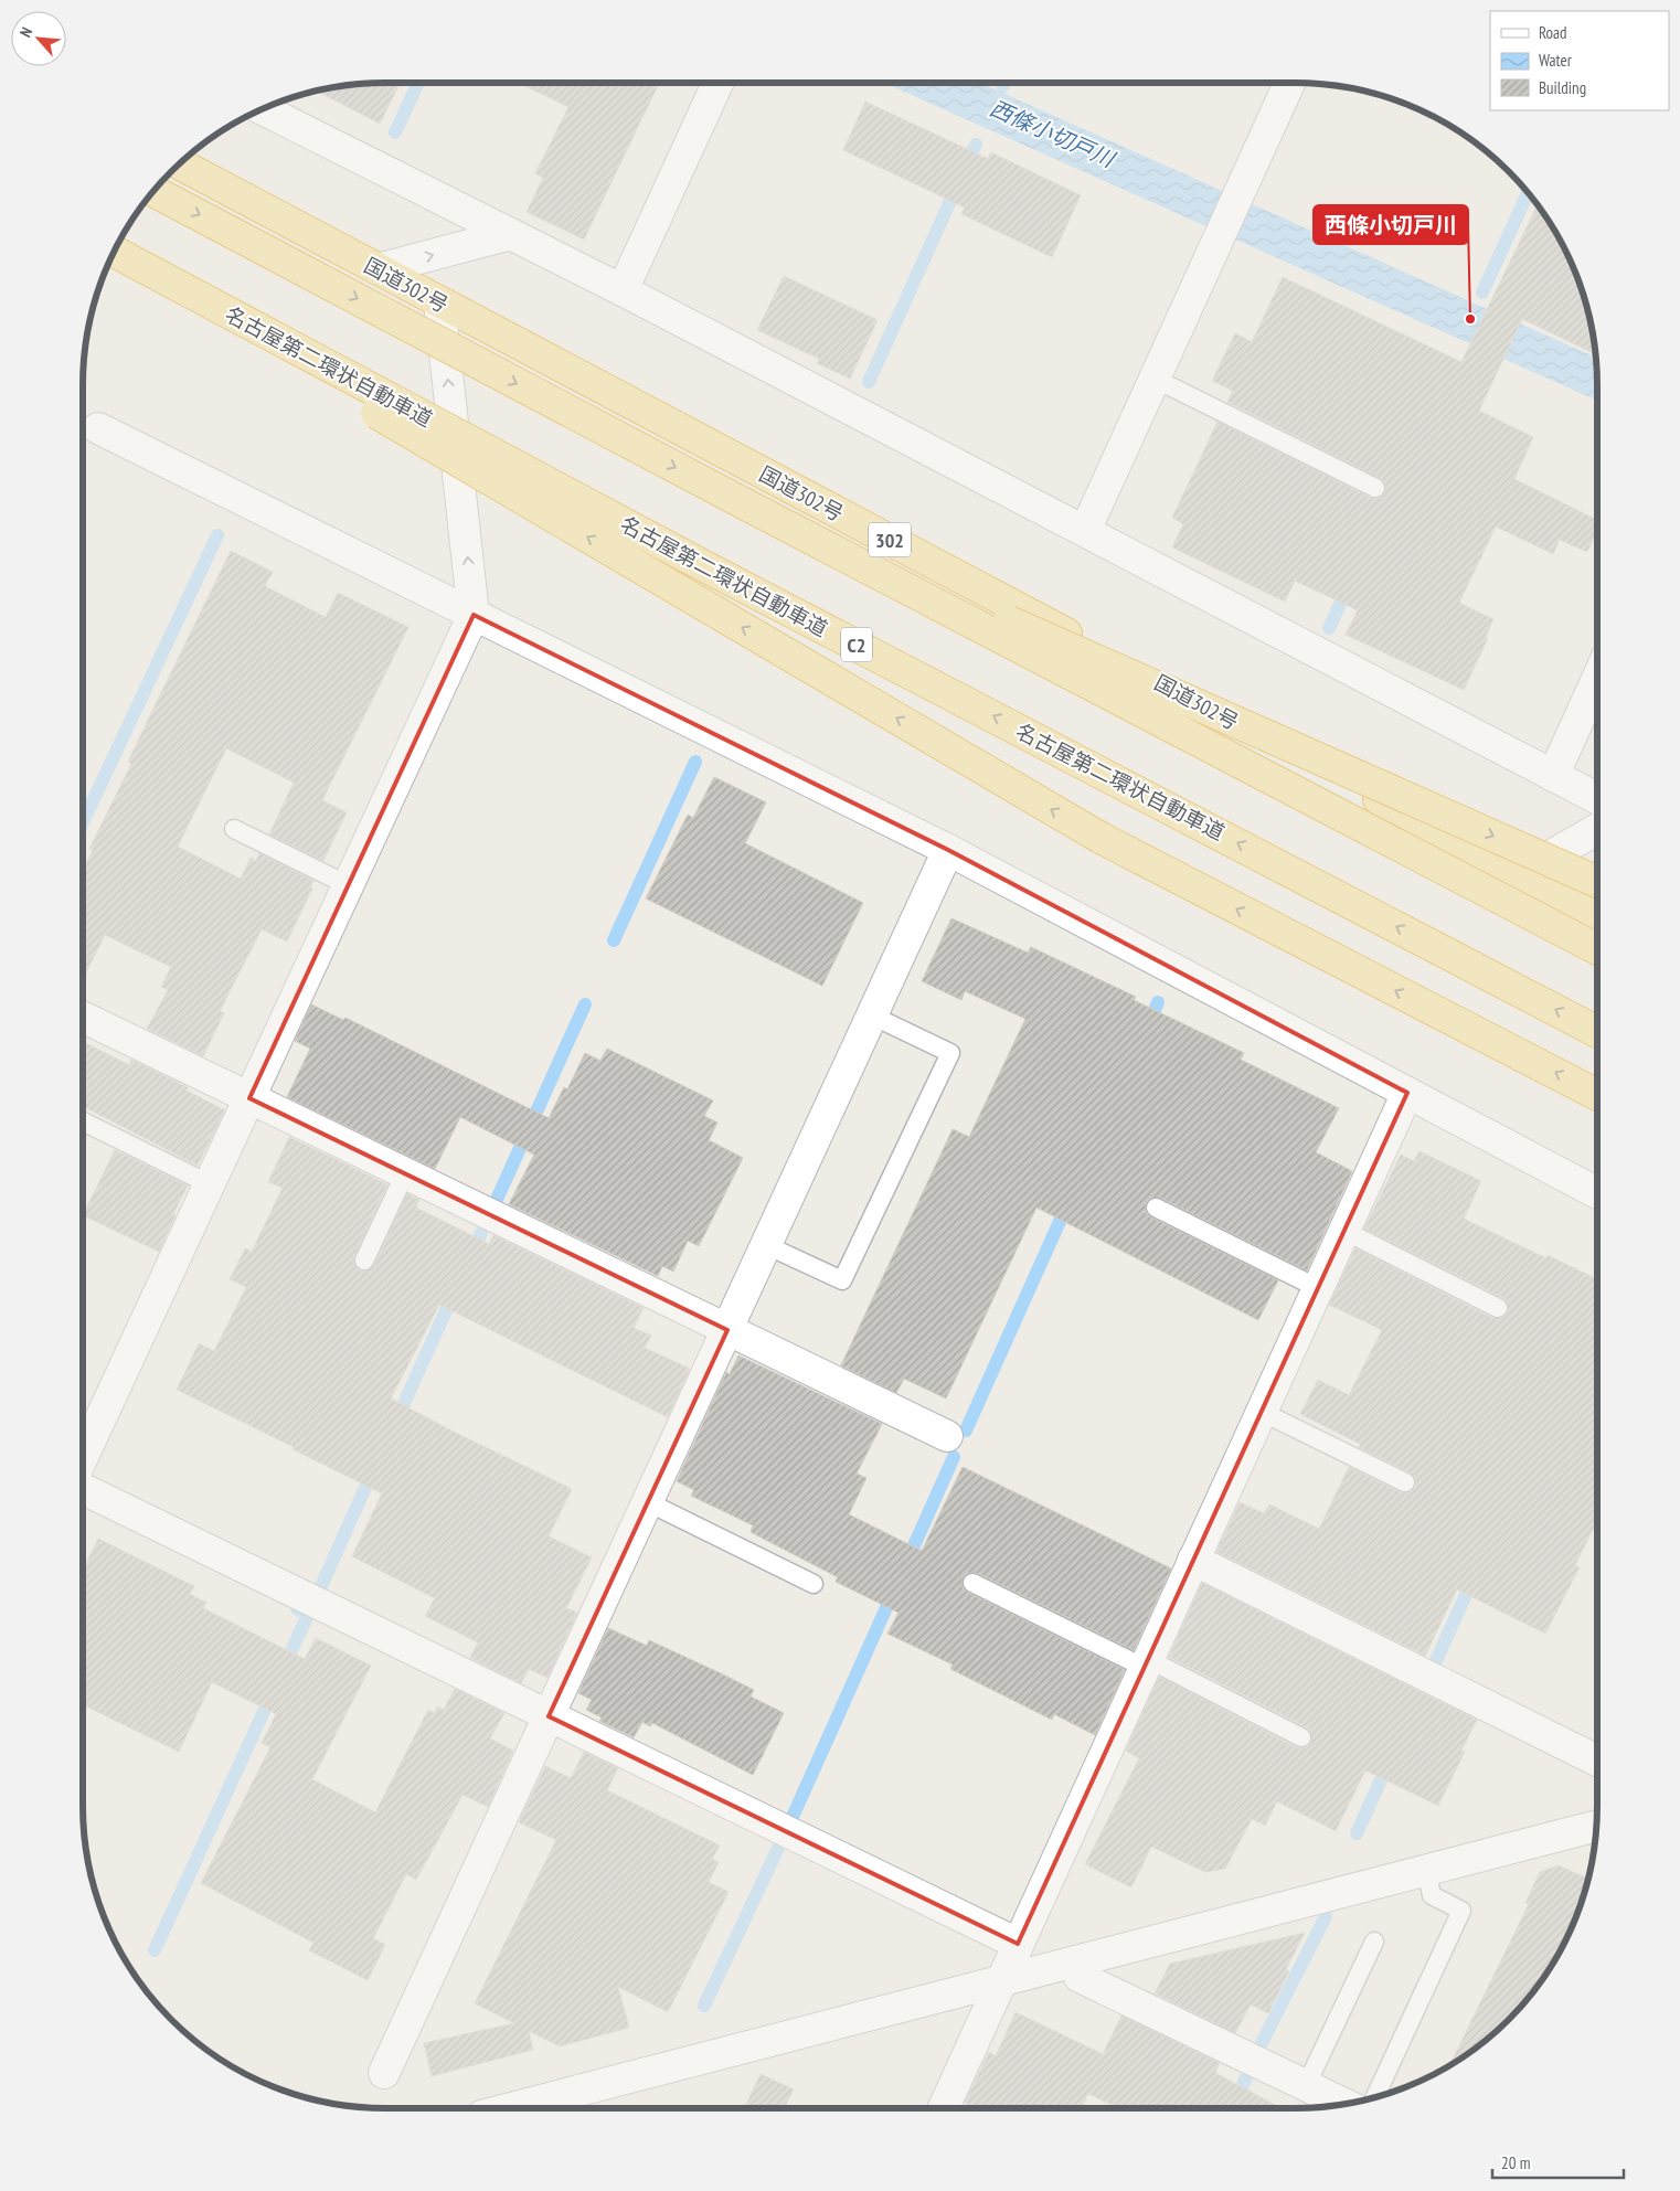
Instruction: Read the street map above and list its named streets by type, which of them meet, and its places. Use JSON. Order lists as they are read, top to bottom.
{
  "streets": {
    "highway": [
      "国道302号",
      "名古屋第二環状自動車道",
      "302",
      "C2"
    ]
  },
  "water": ["西條小切戸川"],
  "places": ["西條小切戸川"],
  "legend": ["Road", "Water", "Building"],
  "scale_bar": "20 m",
  "north": "top left"
}
